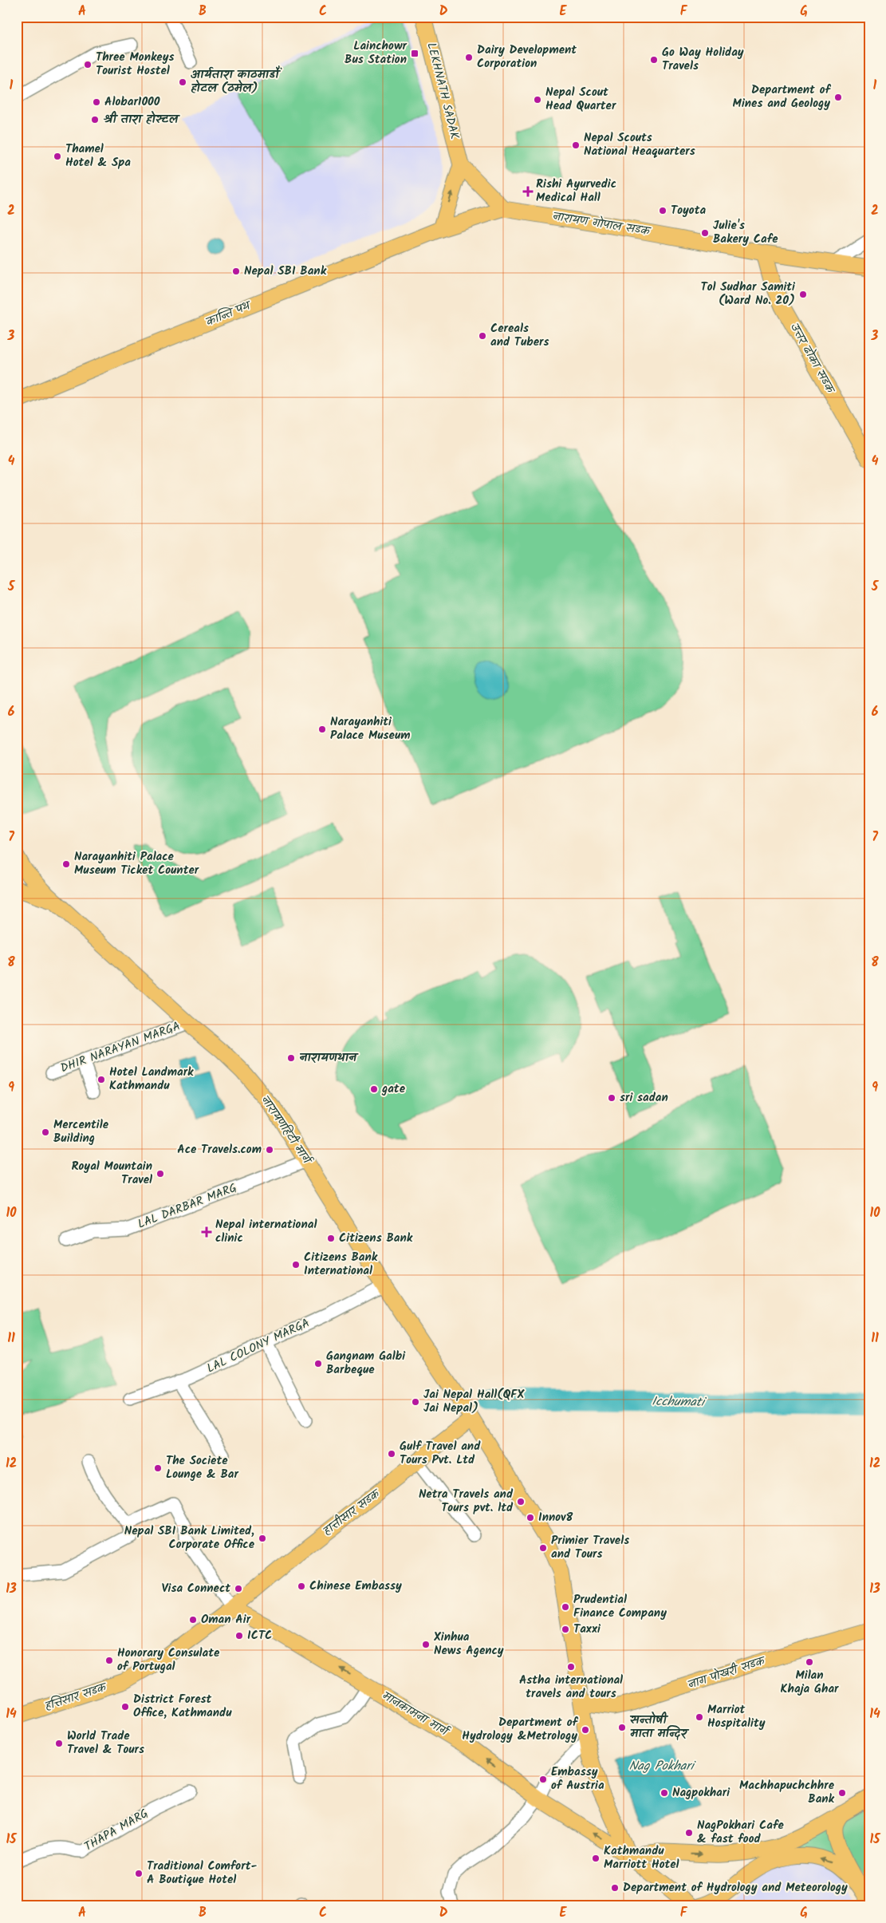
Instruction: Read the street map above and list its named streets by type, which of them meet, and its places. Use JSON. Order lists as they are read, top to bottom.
{
  "streets": {
    "main road": [
      "LEKHNATH SADAK",
      "नारायण गोपाल सडक",
      "कान्ति पथ",
      "उत्तर ढोका सडक",
      "नारायणहिटी मार्ग",
      "हात्तीसार सडक",
      "नाग पोखरी सडक",
      "हत्तिसार सडक",
      "मानकामना मार्ग"
    ],
    "street": [
      "DHIR NARAYAN MARGA",
      "LAL DARBAR MARG",
      "LAL COLONY MARGA",
      "THAPA MARG"
    ]
  },
  "crossings": [
    ["नारायण गोपाल सडक", "कान्ति पथ"],
    ["नारायण गोपाल सडक", "उत्तर ढोका सडक"],
    ["DHIR NARAYAN MARGA", "नारायणहिटी मार्ग"],
    ["नारायणहिटी मार्ग", "LAL DARBAR MARG"],
    ["नारायणहिटी मार्ग", "LAL COLONY MARGA"],
    ["नारायणहिटी मार्ग", "हात्तीसार सडक"],
    ["नारायणहिटी मार्ग", "नाग पोखरी सडक"],
    ["नारायणहिटी मार्ग", "मानकामना मार्ग"],
    ["हात्तीसार सडक", "हत्तिसार सडक"],
    ["हात्तीसार सडक", "मानकामना मार्ग"],
    ["हत्तिसार सडक", "मानकामना मार्ग"]
  ],
  "one_way": ["मानकामना मार्ग"],
  "water": ["Icchumati", "Nag Pokhari"],
  "places": {
    "transit": ["Lainchowr Bus Station"],
    "other": [
      "Dairy Development Corporation",
      "Go Way Holiday Travels",
      "Three Monkeys Tourist Hostel",
      "आर्यतारा काठमाडौं होटल (ठमेल)",
      "Department of Mines and Geology",
      "Nepal Scout Head Quarter",
      "Alobar1000",
      "श्री तारा होस्टल",
      "Nepal Scouts National Heaquarters",
      "Thamel Hotel & Spa",
      "Toyota",
      "Julie's Bakery Cafe",
      "Nepal SBI Bank",
      "Tol Sudhar Samiti (Ward No. 20)",
      "Cereals and Tubers",
      "Narayanhiti Palace Museum",
      "Narayanhiti Palace Museum Ticket Counter",
      "नारायणथान",
      "Hotel Landmark Kathmandu",
      "gate",
      "sri sadan",
      "Mercentile Building",
      "Ace Travels.com",
      "Royal Mountain Travel",
      "Citizens Bank",
      "Citizens Bank International",
      "Gangnam Galbi Barbeque",
      "Jai Nepal Hall(QFX Jai Nepal)",
      "Gulf Travel and Tours Pvt. Ltd",
      "The Societe Lounge & Bar",
      "Netra Travels and Tours pvt. ltd",
      "Innov8",
      "Nepal SBI Bank Limited, Corporate Office",
      "Primier Travels and Tours",
      "Chinese Embassy",
      "Visa Connect",
      "Prudential Finance Company",
      "Oman Air",
      "Taxxi",
      "ICTC",
      "Xinhua News Agency",
      "Honorary Consulate of Portugal",
      "Milan Khaja Ghar",
      "Astha international travels and tours",
      "District Forest Office, Kathmandu",
      "Marriot Hospitality",
      "सन्तोषी माता मन्दिर",
      "Department of Hydrology &Metrology",
      "World Trade Travel & Tours",
      "Embassy of Austria",
      "Nagpokhari",
      "Machhapuchchhre Bank",
      "NagPokhari Cafe & fast food",
      "Kathmandu Marriott Hotel",
      "Traditional Comfort- A Boutique Hotel",
      "Department of Hydrology and Meteorology"
    ],
    "health": ["Rishi Ayurvedic Medical Hall", "Nepal international clinic"]
  },
  "grid": {
    "columns": [
      "A",
      "B",
      "C",
      "D",
      "E",
      "F",
      "G"
    ],
    "rows": [
      "1",
      "2",
      "3",
      "4",
      "5",
      "6",
      "7",
      "8",
      "9",
      "10",
      "11",
      "12",
      "13",
      "14",
      "15"
    ]
  }
}
